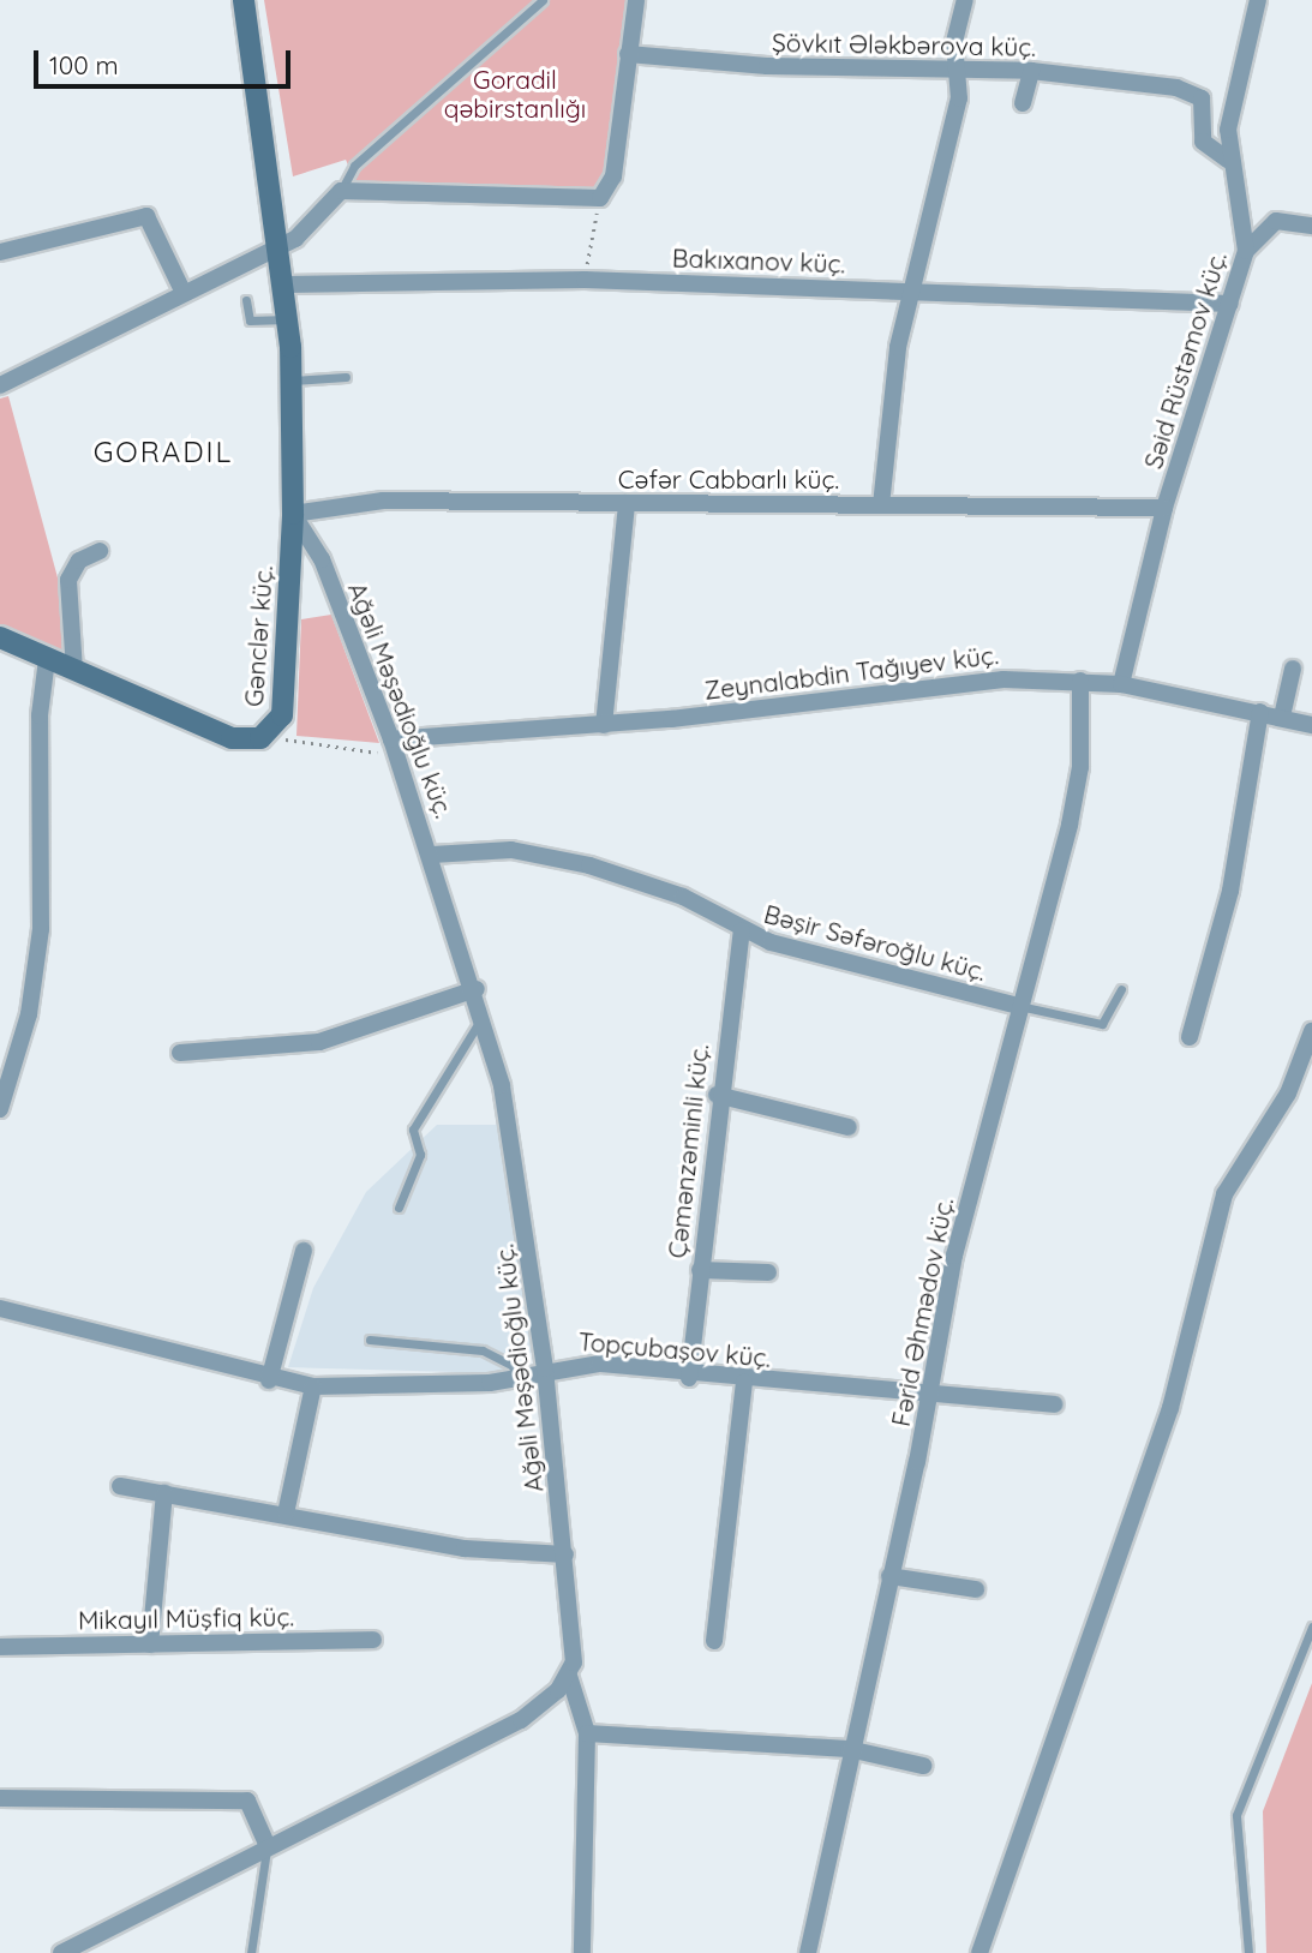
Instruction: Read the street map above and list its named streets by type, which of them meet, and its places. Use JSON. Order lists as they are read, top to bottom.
{
  "streets": {
    "street": [
      "Şövkıt Ələkbərova küç.",
      "Bakıxanov küç.",
      "Səid Rüstəmov küç.",
      "Cəfər Cabbarlı küç.",
      "Gənclər küç.",
      "Zeynalabdin Tağıyev küç.",
      "Ağəli Məşədioğlu küç.",
      "Bəşir Səfəroğlu küç.",
      "Çəmənzəminli küç.",
      "Fərid Əhmədov küç.",
      "Topçubaşov küç.",
      "Mikayıl Müşfiq küç."
    ]
  },
  "crossings": [
    ["Şövkıt Ələkbərova küç.", "Səid Rüstəmov küç."],
    ["Bakıxanov küç.", "Səid Rüstəmov küç."],
    ["Bakıxanov küç.", "Gənclər küç."],
    ["Səid Rüstəmov küç.", "Cəfər Cabbarlı küç."],
    ["Səid Rüstəmov küç.", "Zeynalabdin Tağıyev küç."],
    ["Cəfər Cabbarlı küç.", "Gənclər küç."],
    ["Cəfər Cabbarlı küç.", "Ağəli Məşədioğlu küç."],
    ["Gənclər küç.", "Ağəli Məşədioğlu küç."],
    ["Zeynalabdin Tağıyev küç.", "Ağəli Məşədioğlu küç."],
    ["Zeynalabdin Tağıyev küç.", "Fərid Əhmədov küç."],
    ["Ağəli Məşədioğlu küç.", "Bəşir Səfəroğlu küç."],
    ["Ağəli Məşədioğlu küç.", "Topçubaşov küç."],
    ["Bəşir Səfəroğlu küç.", "Çəmənzəminli küç."],
    ["Bəşir Səfəroğlu küç.", "Fərid Əhmədov küç."],
    ["Çəmənzəminli küç.", "Topçubaşov küç."],
    ["Fərid Əhmədov küç.", "Topçubaşov küç."]
  ],
  "districts": ["GORADIL"],
  "parks": ["Goradil qəbirstanlığı"],
  "scale_bar": "100 m"
}
